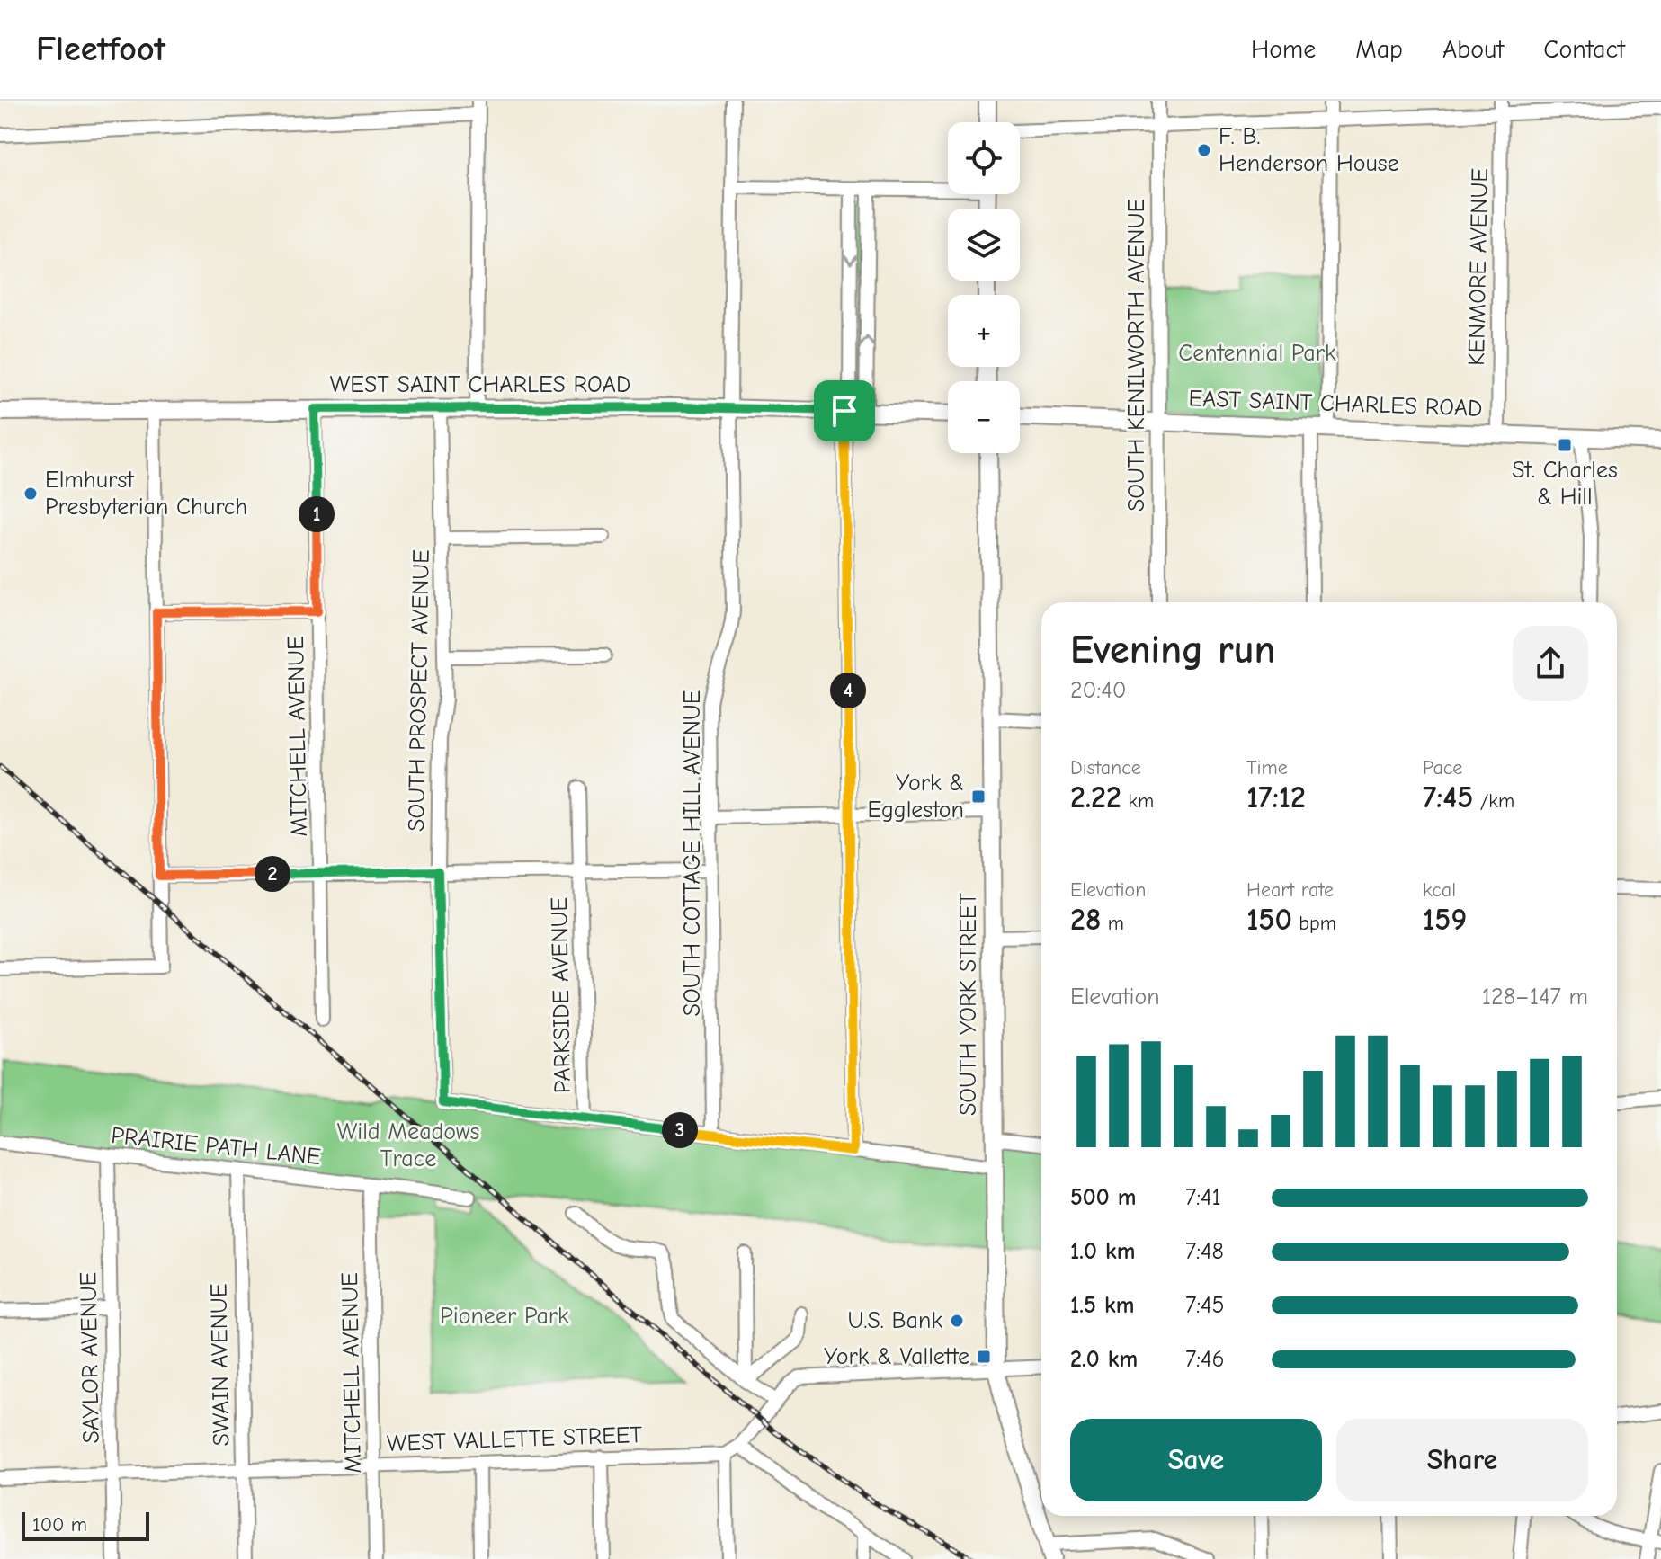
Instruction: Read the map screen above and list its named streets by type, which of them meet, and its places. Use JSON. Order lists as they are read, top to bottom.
{
  "streets": {
    "main road": ["WEST SAINT CHARLES ROAD", "EAST SAINT CHARLES ROAD", "SOUTH YORK STREET"],
    "street": [
      "KENMORE AVENUE",
      "SOUTH KENILWORTH AVENUE",
      "SOUTH PROSPECT AVENUE",
      "MITCHELL AVENUE",
      "SOUTH COTTAGE HILL AVENUE",
      "PARKSIDE AVENUE",
      "PRAIRIE PATH LANE",
      "SAYLOR AVENUE",
      "SWAIN AVENUE",
      "WEST VALLETTE STREET"
    ]
  },
  "crossings": [
    ["KENMORE AVENUE", "EAST SAINT CHARLES ROAD"],
    ["SOUTH KENILWORTH AVENUE", "EAST SAINT CHARLES ROAD"],
    ["WEST SAINT CHARLES ROAD", "SOUTH PROSPECT AVENUE"],
    ["WEST SAINT CHARLES ROAD", "MITCHELL AVENUE"],
    ["WEST SAINT CHARLES ROAD", "SOUTH COTTAGE HILL AVENUE"],
    ["SOUTH PROSPECT AVENUE", "PARKSIDE AVENUE"],
    ["MITCHELL AVENUE", "PRAIRIE PATH LANE"],
    ["MITCHELL AVENUE", "WEST VALLETTE STREET"],
    ["PRAIRIE PATH LANE", "SAYLOR AVENUE"],
    ["PRAIRIE PATH LANE", "SWAIN AVENUE"],
    ["SAYLOR AVENUE", "WEST VALLETTE STREET"],
    ["SWAIN AVENUE", "WEST VALLETTE STREET"]
  ],
  "parks": ["Centennial Park", "Wild Meadows Trace", "Pioneer Park"],
  "places": {
    "other": ["F. B. Henderson House", "Elmhurst Presbyterian Church", "U.S. Bank"],
    "transit": ["St. Charles & Hill", "York & Eggleston", "York & Vallette"]
  },
  "scale_bar": "100 m",
  "page": {
    "header": "Fleetfoot",
    "nav": [
      "Home",
      "Map",
      "About",
      "Contact"
    ],
    "map_buttons": ["+", "−"],
    "pins": [
      "1",
      "4",
      "2",
      "3"
    ],
    "heading": ["Evening run", "20:40"],
    "stats": [
      ["Distance", "2.22 km"],
      ["Time", "17:12"],
      ["Pace", "7:45 /km"],
      ["Elevation", "28 m"],
      ["Heart rate", "150 bpm"],
      ["kcal", "159"]
    ],
    "chart": ["Elevation", "128–147 m"],
    "list": [
      {
        "name": "500 m",
        "note": "7:41"
      },
      {
        "name": "1.0 km",
        "note": "7:48"
      },
      {
        "name": "1.5 km",
        "note": "7:45"
      },
      {
        "name": "2.0 km",
        "note": "7:46"
      }
    ],
    "buttons": ["Save", "Share"],
    "scale": "100 m"
  }
}
